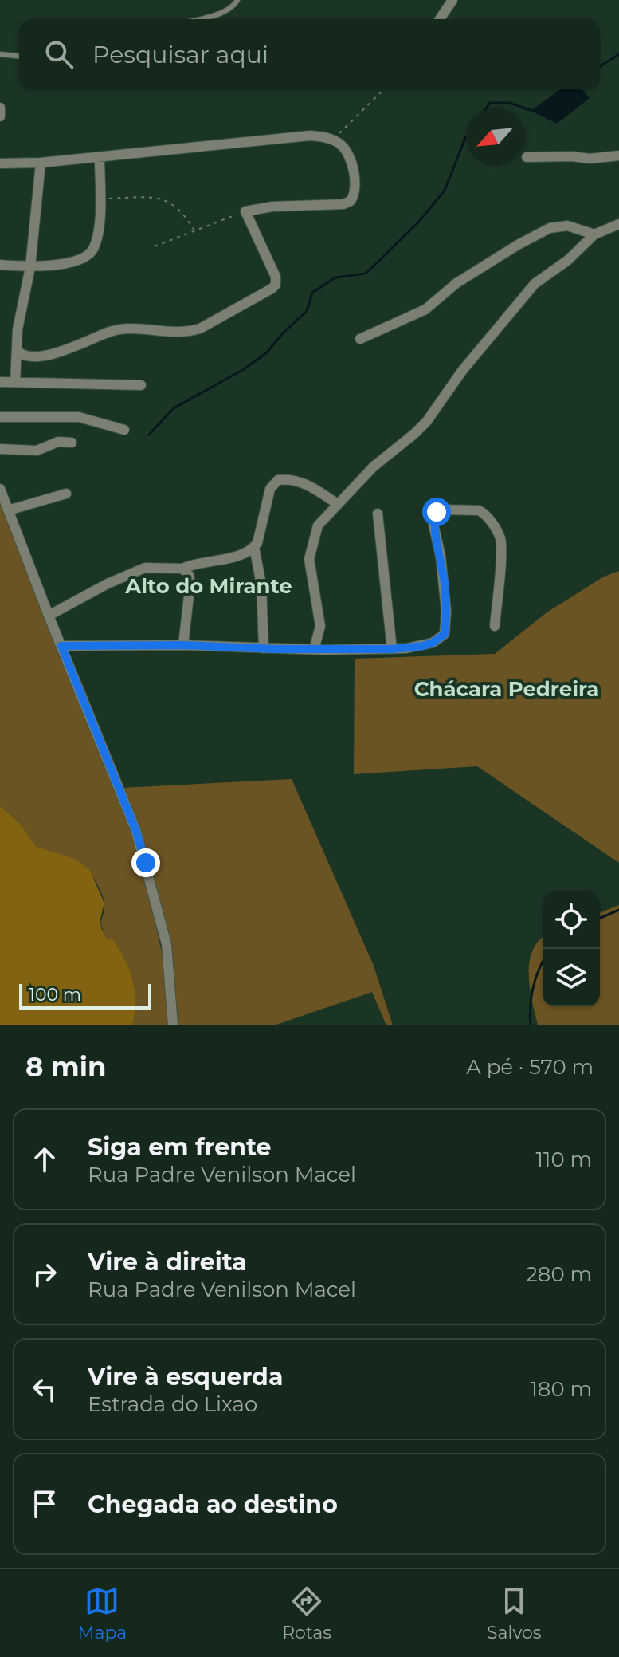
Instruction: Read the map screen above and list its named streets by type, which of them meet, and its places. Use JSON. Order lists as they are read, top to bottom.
{
  "districts": ["Alto do Mirante", "Chácara Pedreira"],
  "scale_bar": "100 m",
  "north": "bottom left",
  "page": {
    "search": "Pesquisar aqui",
    "scale": "100 m",
    "heading": ["8 min", "A pé · 570 m"],
    "list": [
      ["Siga em frente", "Rua Padre Venilson Macel", "110 m"],
      ["Vire à direita", "Rua Padre Venilson Macel", "280 m"],
      ["Vire à esquerda", "Estrada do Lixao", "180 m"],
      "Chegada ao destino"
    ],
    "nav": ["Mapa", "Rotas", "Salvos"]
  }
}
